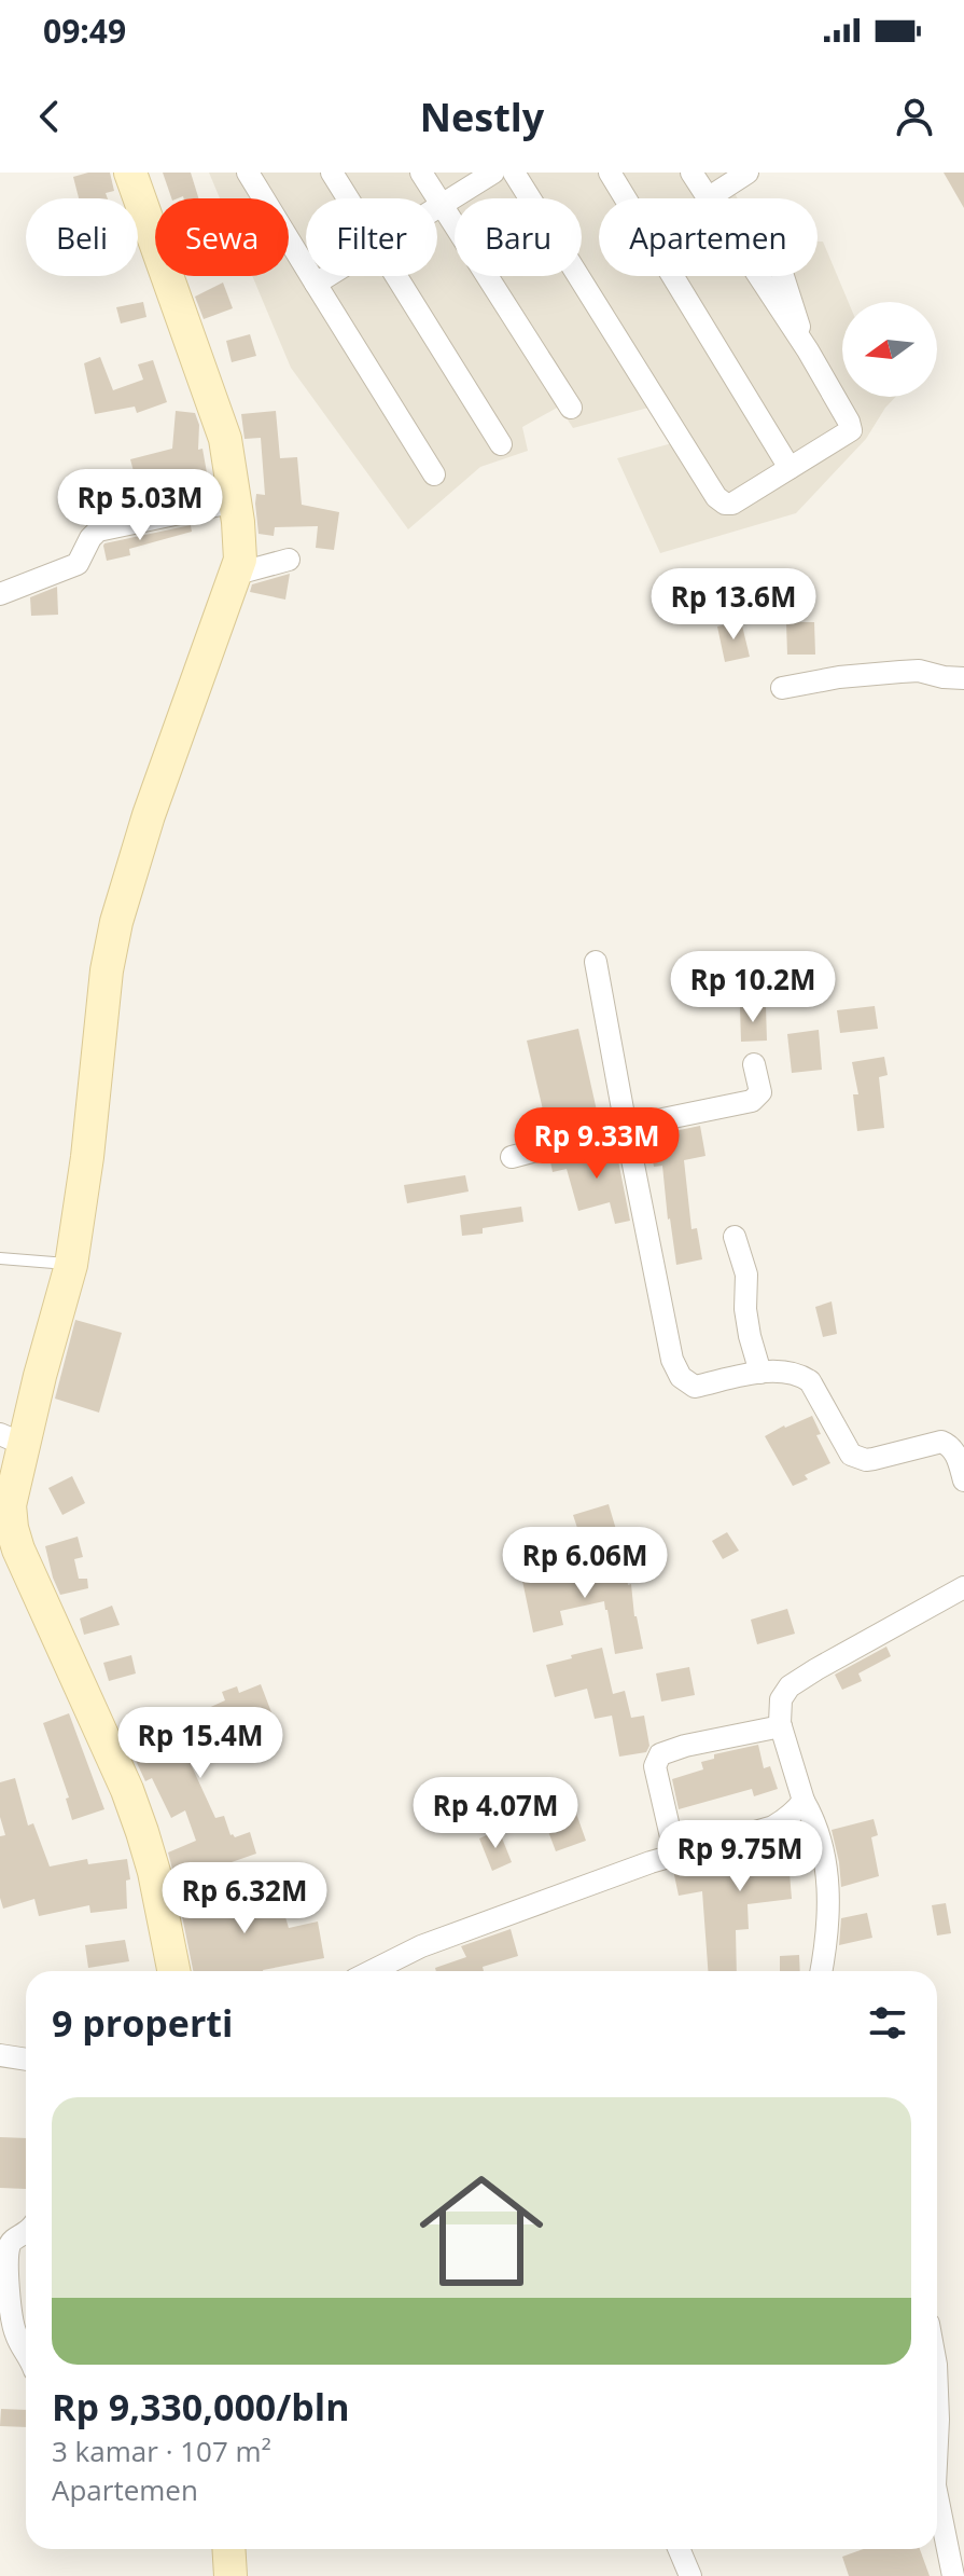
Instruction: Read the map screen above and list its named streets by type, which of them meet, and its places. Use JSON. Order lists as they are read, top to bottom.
{
  "north": "left",
  "page": {
    "status": "09:49",
    "header": "Nestly",
    "chip": [
      "Beli",
      "Sewa",
      "Filter",
      "Baru",
      "Apartemen"
    ],
    "price": [
      "Rp 5.03M",
      "Rp 13.6M",
      "Rp 10.2M",
      "Rp 9.33M",
      "Rp 6.06M",
      "Rp 15.4M",
      "Rp 4.07M",
      "Rp 9.75M",
      "Rp 6.32M"
    ],
    "heading": "9 properti",
    "list": [
      {
        "name": "Rp 9,330,000/bln",
        "note": "3 kamar · 107 m² · Apartemen"
      }
    ]
  }
}
